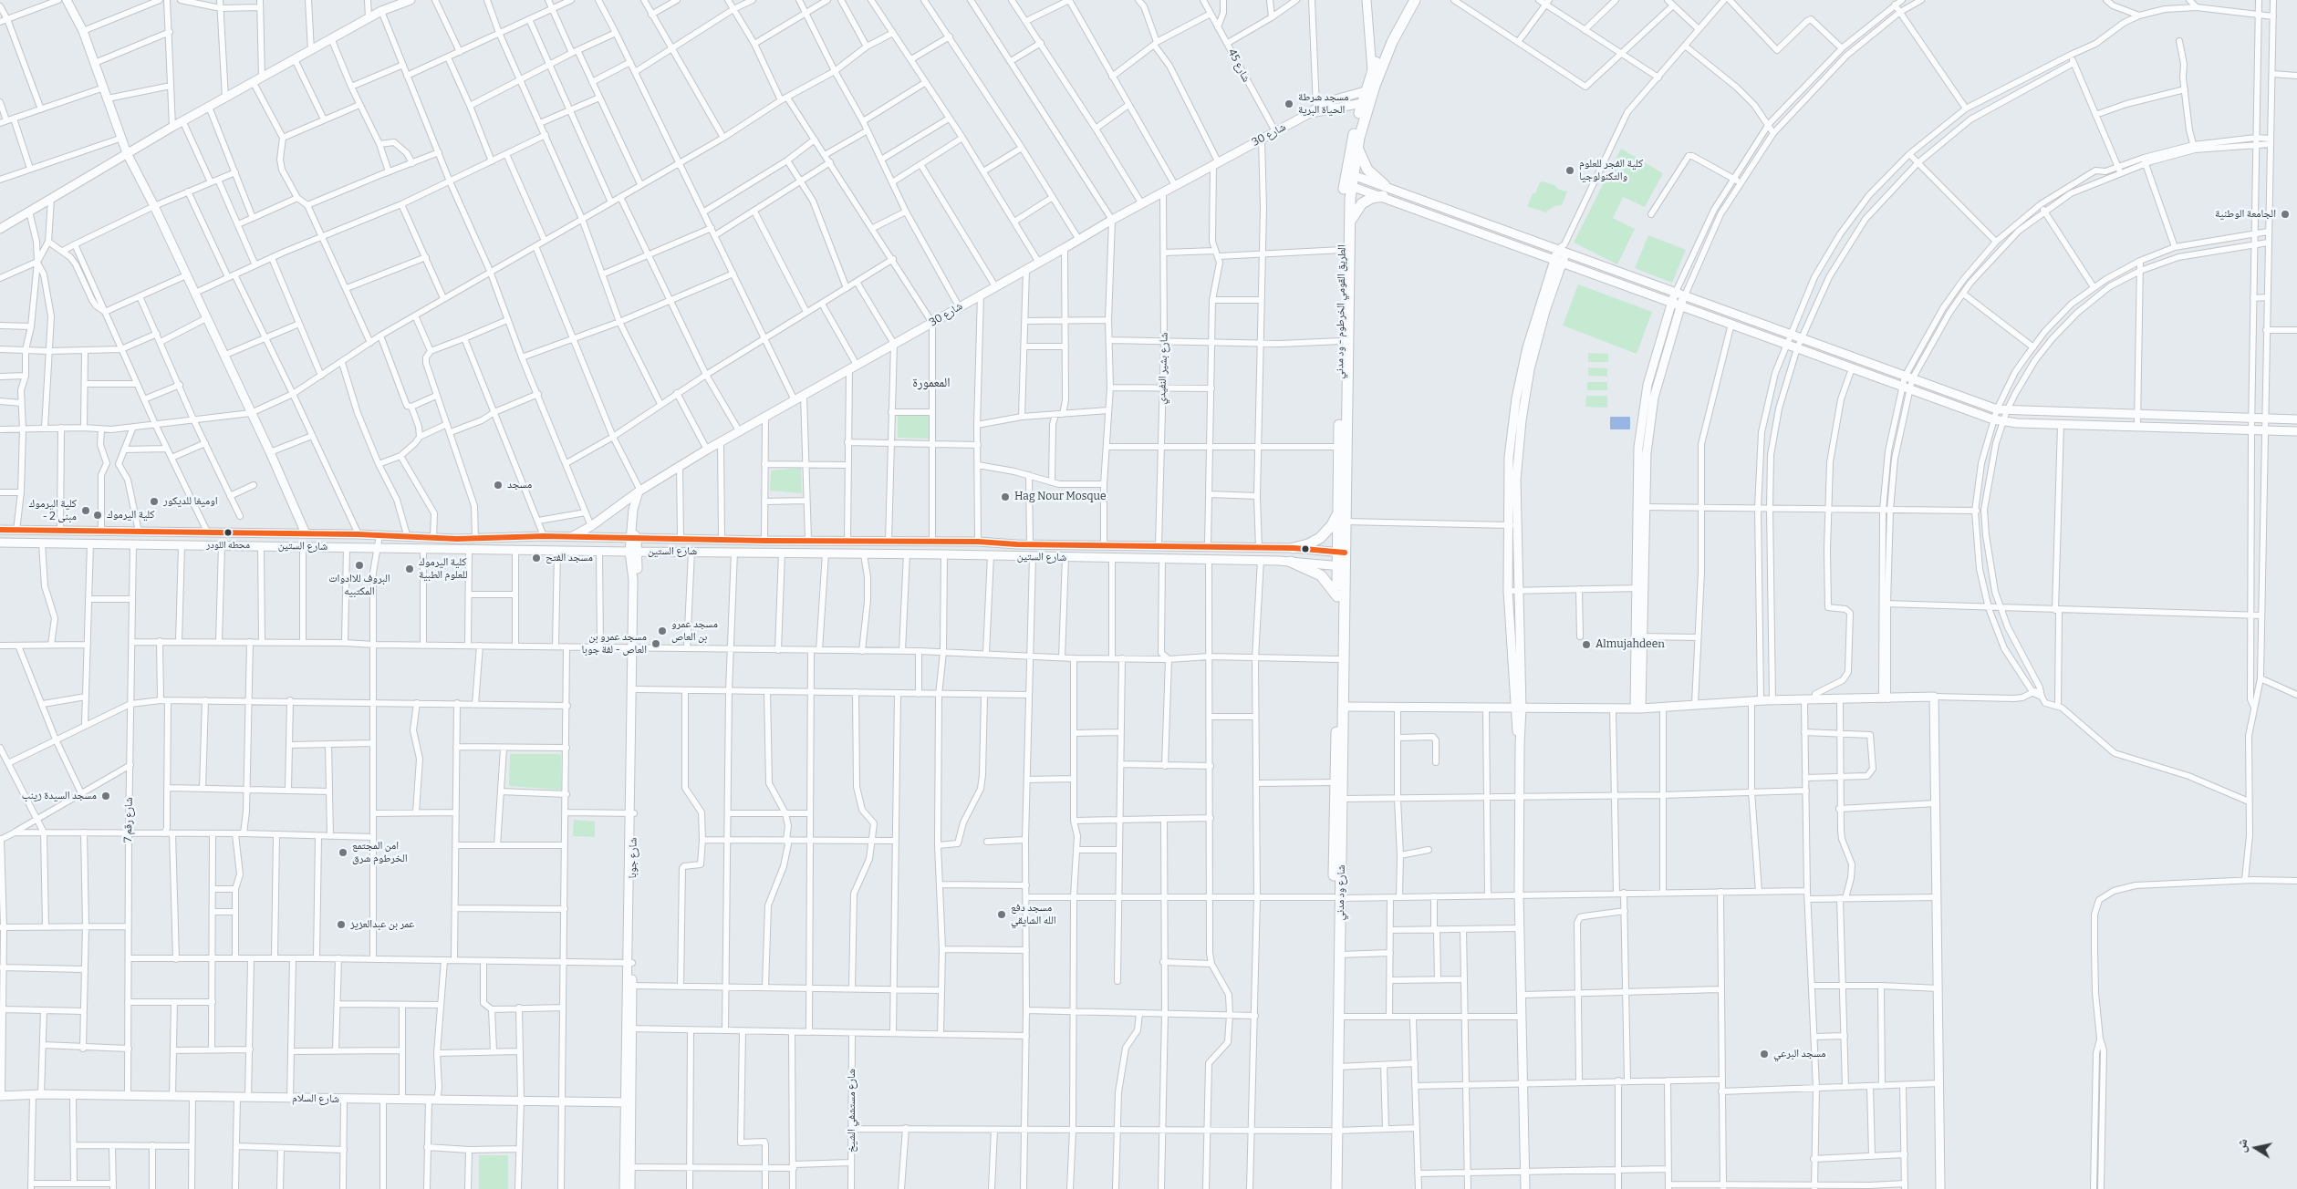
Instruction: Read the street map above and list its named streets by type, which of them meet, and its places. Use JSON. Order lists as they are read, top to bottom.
{
  "streets": {
    "highway": ["الطريق القومي الخرطوم - ود مدني", "شارع ود مدني"],
    "street": [
      "شارع 45",
      "شارع 30",
      "شارع بشير النفيدي",
      "شارع الستين",
      "شارع رقم 7",
      "شارع جوبا",
      "شارع السلام",
      "شارع مستشفي الشيخ"
    ]
  },
  "crossings": [
    ["شارع 45", "شارع 30"],
    ["شارع 30", "الطريق القومي الخرطوم - ود مدني"],
    ["شارع 30", "شارع بشير النفيدي"],
    ["شارع 30", "شارع الستين"],
    ["الطريق القومي الخرطوم - ود مدني", "شارع الستين"],
    ["الطريق القومي الخرطوم - ود مدني", "شارع ود مدني"],
    ["شارع بشير النفيدي", "شارع الستين"],
    ["شارع الستين", "شارع رقم 7"],
    ["شارع الستين", "شارع جوبا"],
    ["شارع رقم 7", "شارع السلام"],
    ["شارع جوبا", "شارع السلام"]
  ],
  "districts": ["المعمورة"],
  "places": [
    "مسجد شرطة الحياة البرية",
    "كلية الفجر للعلوم والتكنولوجيا",
    "الجامعة الوطنية",
    "مسجد",
    "Hag Nour Mosque",
    "اوميغا للديكور",
    "كلية اليرموك - مبنى 2",
    "كلية اليرموك",
    "محطه اللودر",
    "مسجد الفتح",
    "البروف للاادوات المكتبيه",
    "كلية اليرموك للعلوم الطبية",
    "مسجد عمرو بن العاص",
    "مسجد عمرو بن العاص - لفة جوبا",
    "Almujahdeen",
    "مسجد السيدة زينب",
    "امن المجتمع الخرطوم شرق",
    "مسجد دفع الله الشايقي",
    "عمر بن عبدالعزيز",
    "مسجد البرعي"
  ],
  "north": "left"
}
